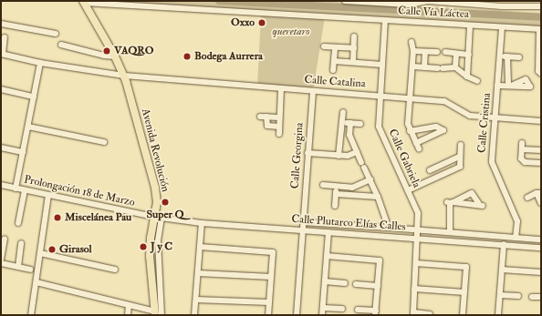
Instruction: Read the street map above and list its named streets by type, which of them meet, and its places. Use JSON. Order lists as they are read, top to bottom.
{
  "streets": {
    "main road": ["Avenida Revolución"],
    "street": [
      "Calle Vía Láctea",
      "Calle Catalina",
      "Calle Cristina",
      "Calle Georgina",
      "Calle Gabriela",
      "Prolongación 18 de Marzo",
      "Calle Plutarco Elías Calles"
    ]
  },
  "crossings": [
    ["Calle Vía Láctea", "Calle Cristina"],
    ["Calle Vía Láctea", "Avenida Revolución"],
    ["Calle Vía Láctea", "Calle Gabriela"],
    ["Calle Catalina", "Calle Cristina"],
    ["Calle Catalina", "Avenida Revolución"],
    ["Calle Catalina", "Calle Georgina"],
    ["Calle Catalina", "Calle Gabriela"],
    ["Calle Cristina", "Calle Plutarco Elías Calles"],
    ["Avenida Revolución", "Prolongación 18 de Marzo"],
    ["Avenida Revolución", "Calle Plutarco Elías Calles"],
    ["Calle Georgina", "Calle Plutarco Elías Calles"],
    ["Calle Gabriela", "Calle Plutarco Elías Calles"],
    ["Prolongación 18 de Marzo", "Calle Plutarco Elías Calles"]
  ],
  "parks": ["queretaro"],
  "places": [
    "Oxxo",
    "VAQRO",
    "Bodega Aurrera",
    "Super Q",
    "Miscelánea Pau",
    "J y C",
    "Girasol"
  ]
}
